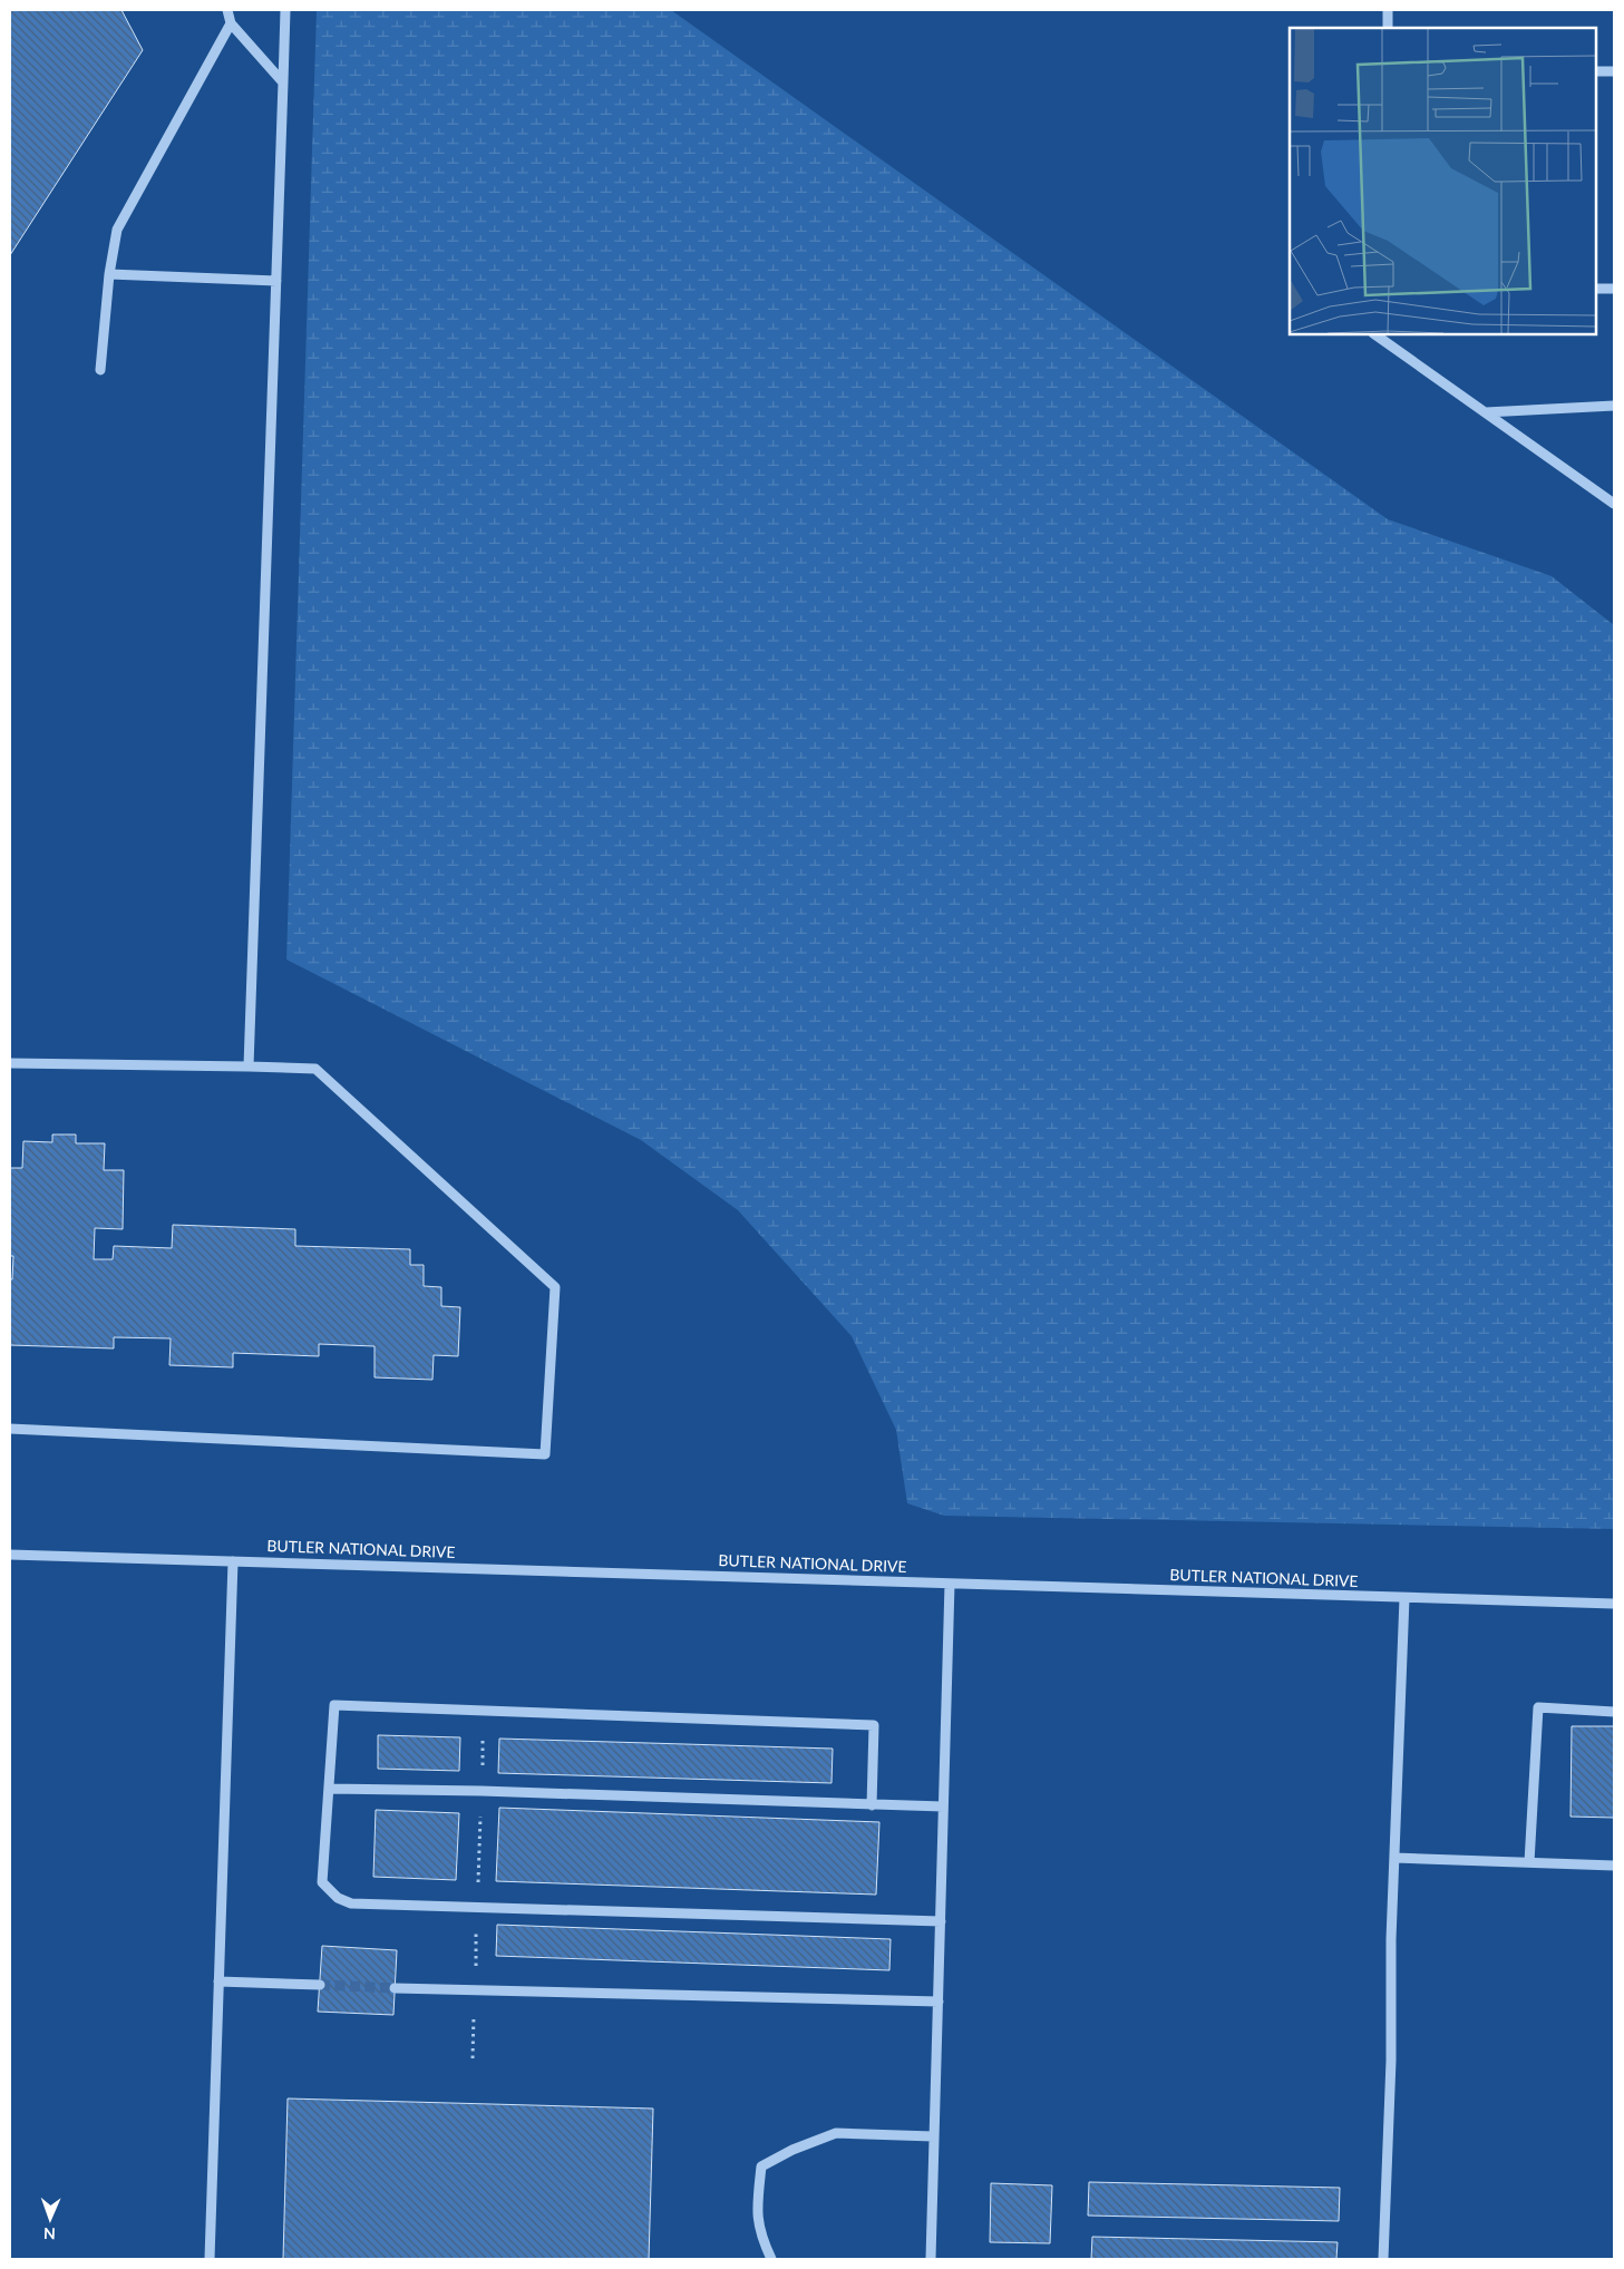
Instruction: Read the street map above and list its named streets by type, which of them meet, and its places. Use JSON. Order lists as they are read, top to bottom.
{
  "streets": {
    "street": ["BUTLER NATIONAL DRIVE"]
  },
  "north": "bottom"
}
